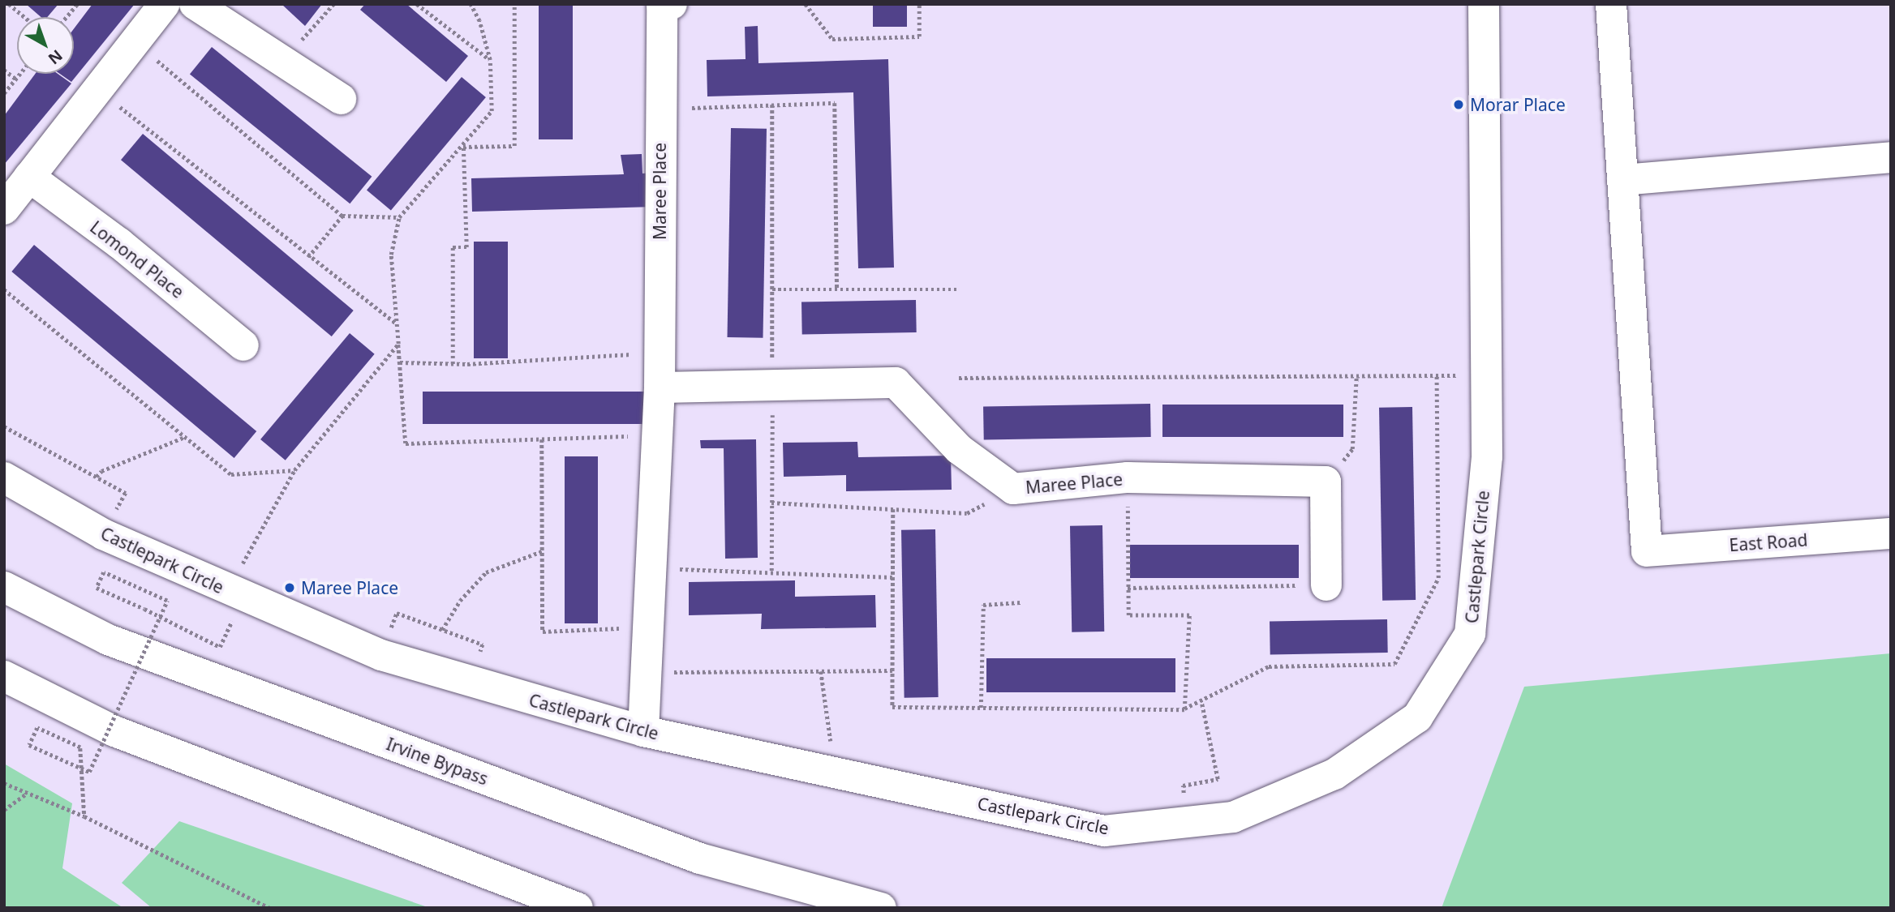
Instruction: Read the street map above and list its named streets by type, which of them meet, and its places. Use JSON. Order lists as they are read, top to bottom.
{
  "streets": {
    "main road": [
      "Maree Place",
      "Lomond Place",
      "East Road",
      "Castlepark Circle",
      "Irvine Bypass"
    ]
  },
  "crossings": [
    ["Maree Place", "Castlepark Circle"]
  ],
  "places": ["Morar Place", "Maree Place"],
  "north": "bottom right"
}
